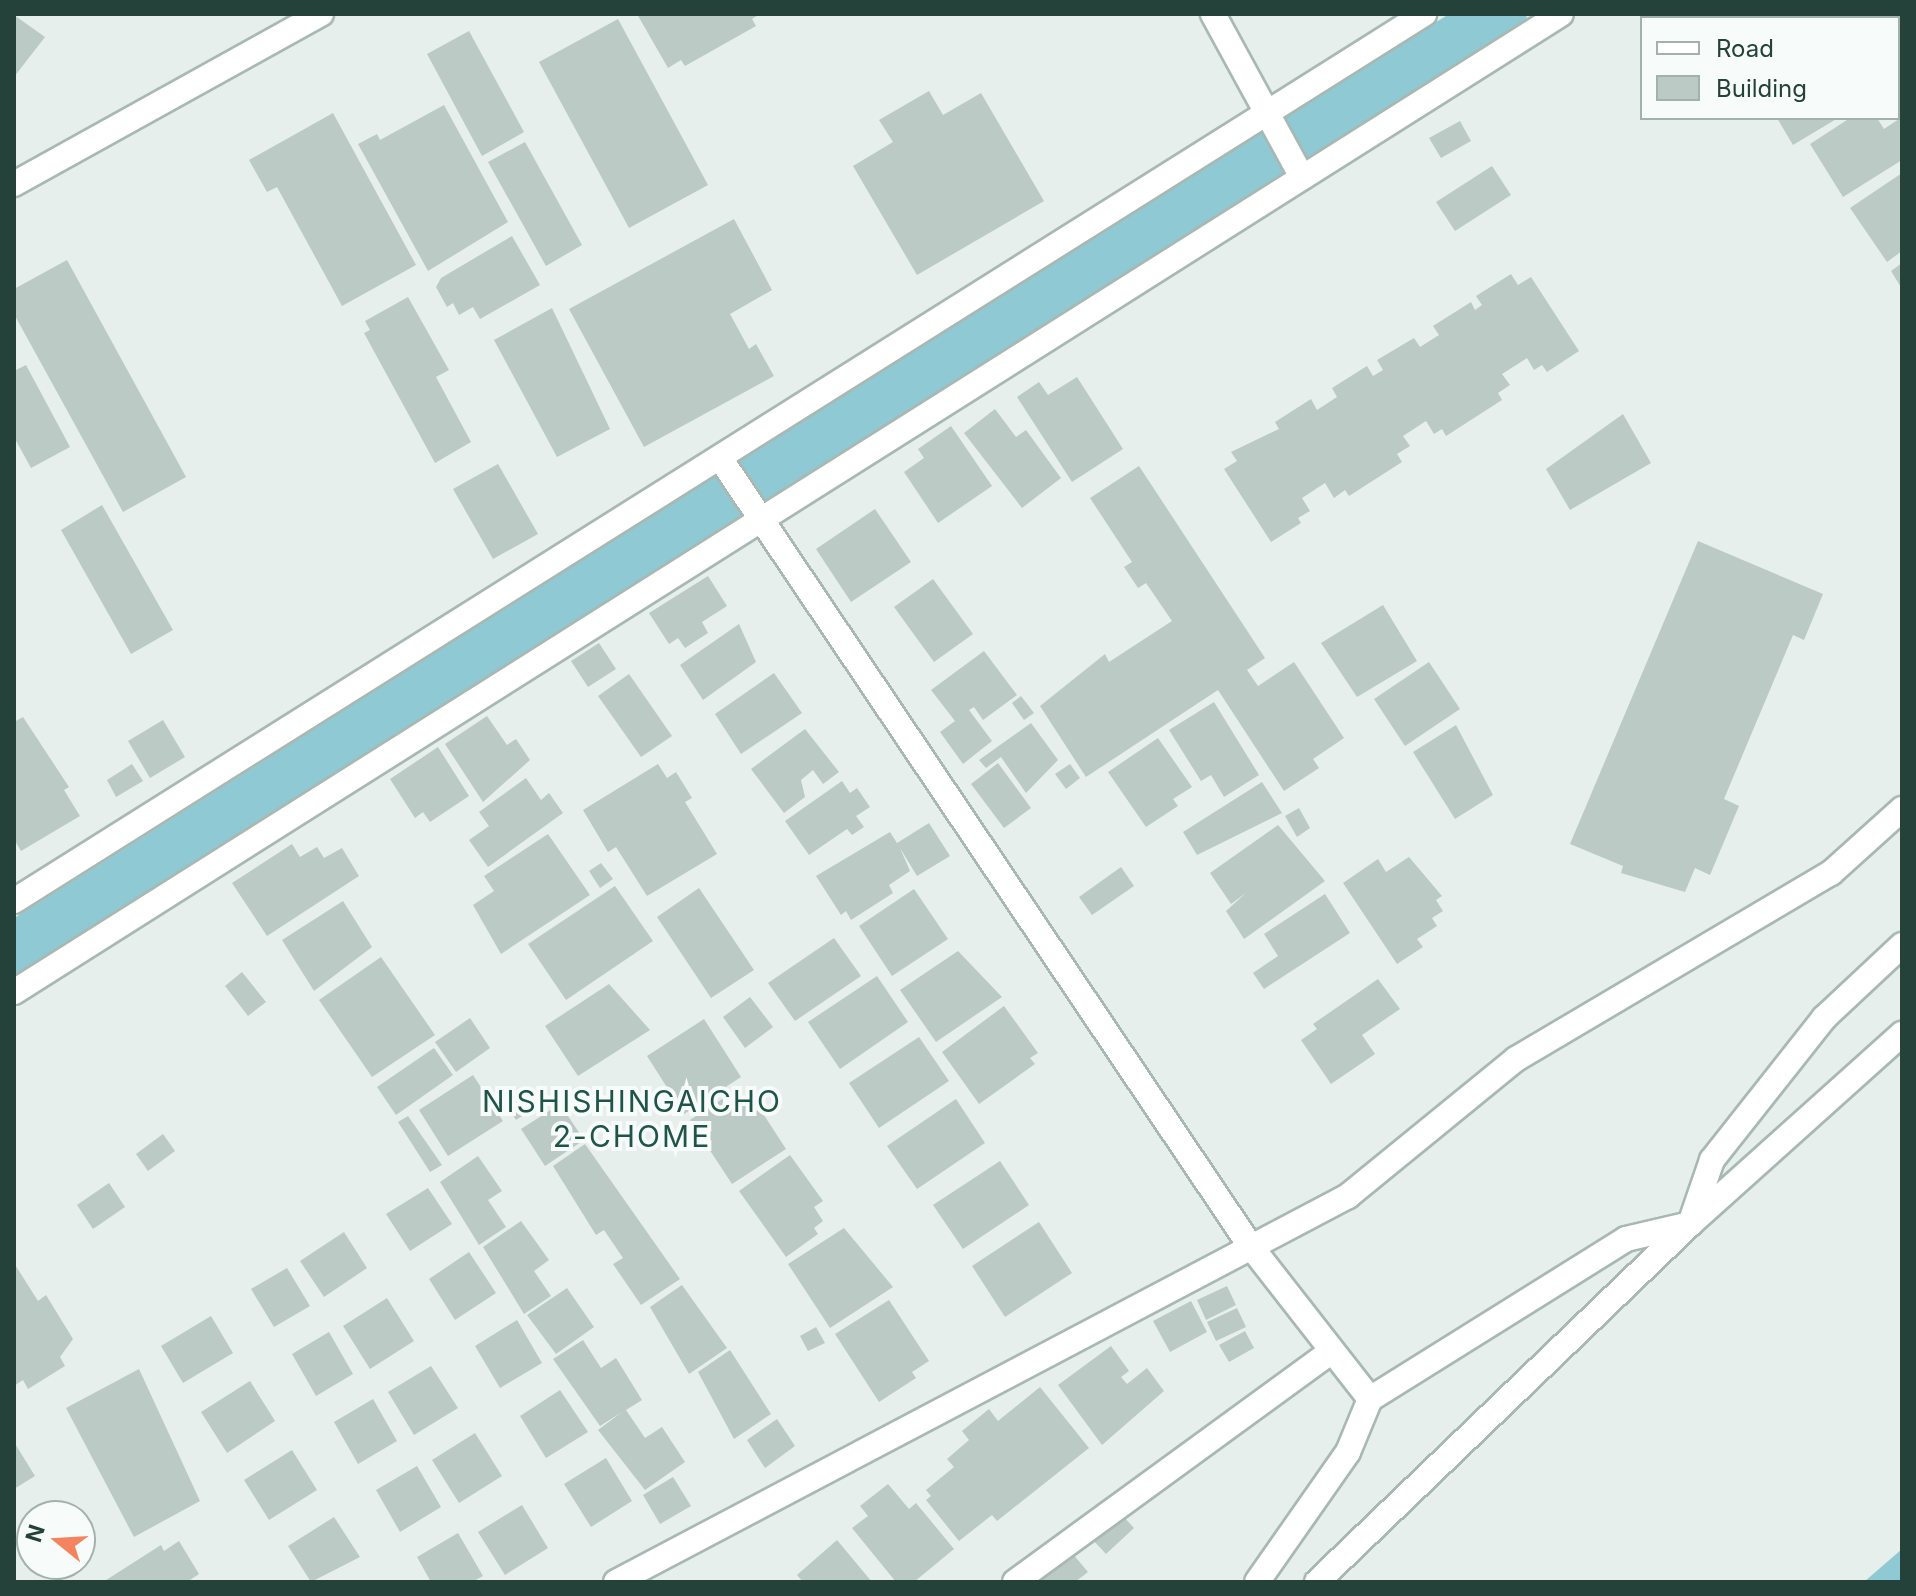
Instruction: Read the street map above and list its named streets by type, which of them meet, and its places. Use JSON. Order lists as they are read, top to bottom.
{
  "districts": ["NISHISHINGAICHO 2-CHOME"],
  "legend": ["Road", "Building"],
  "north": "left"
}
